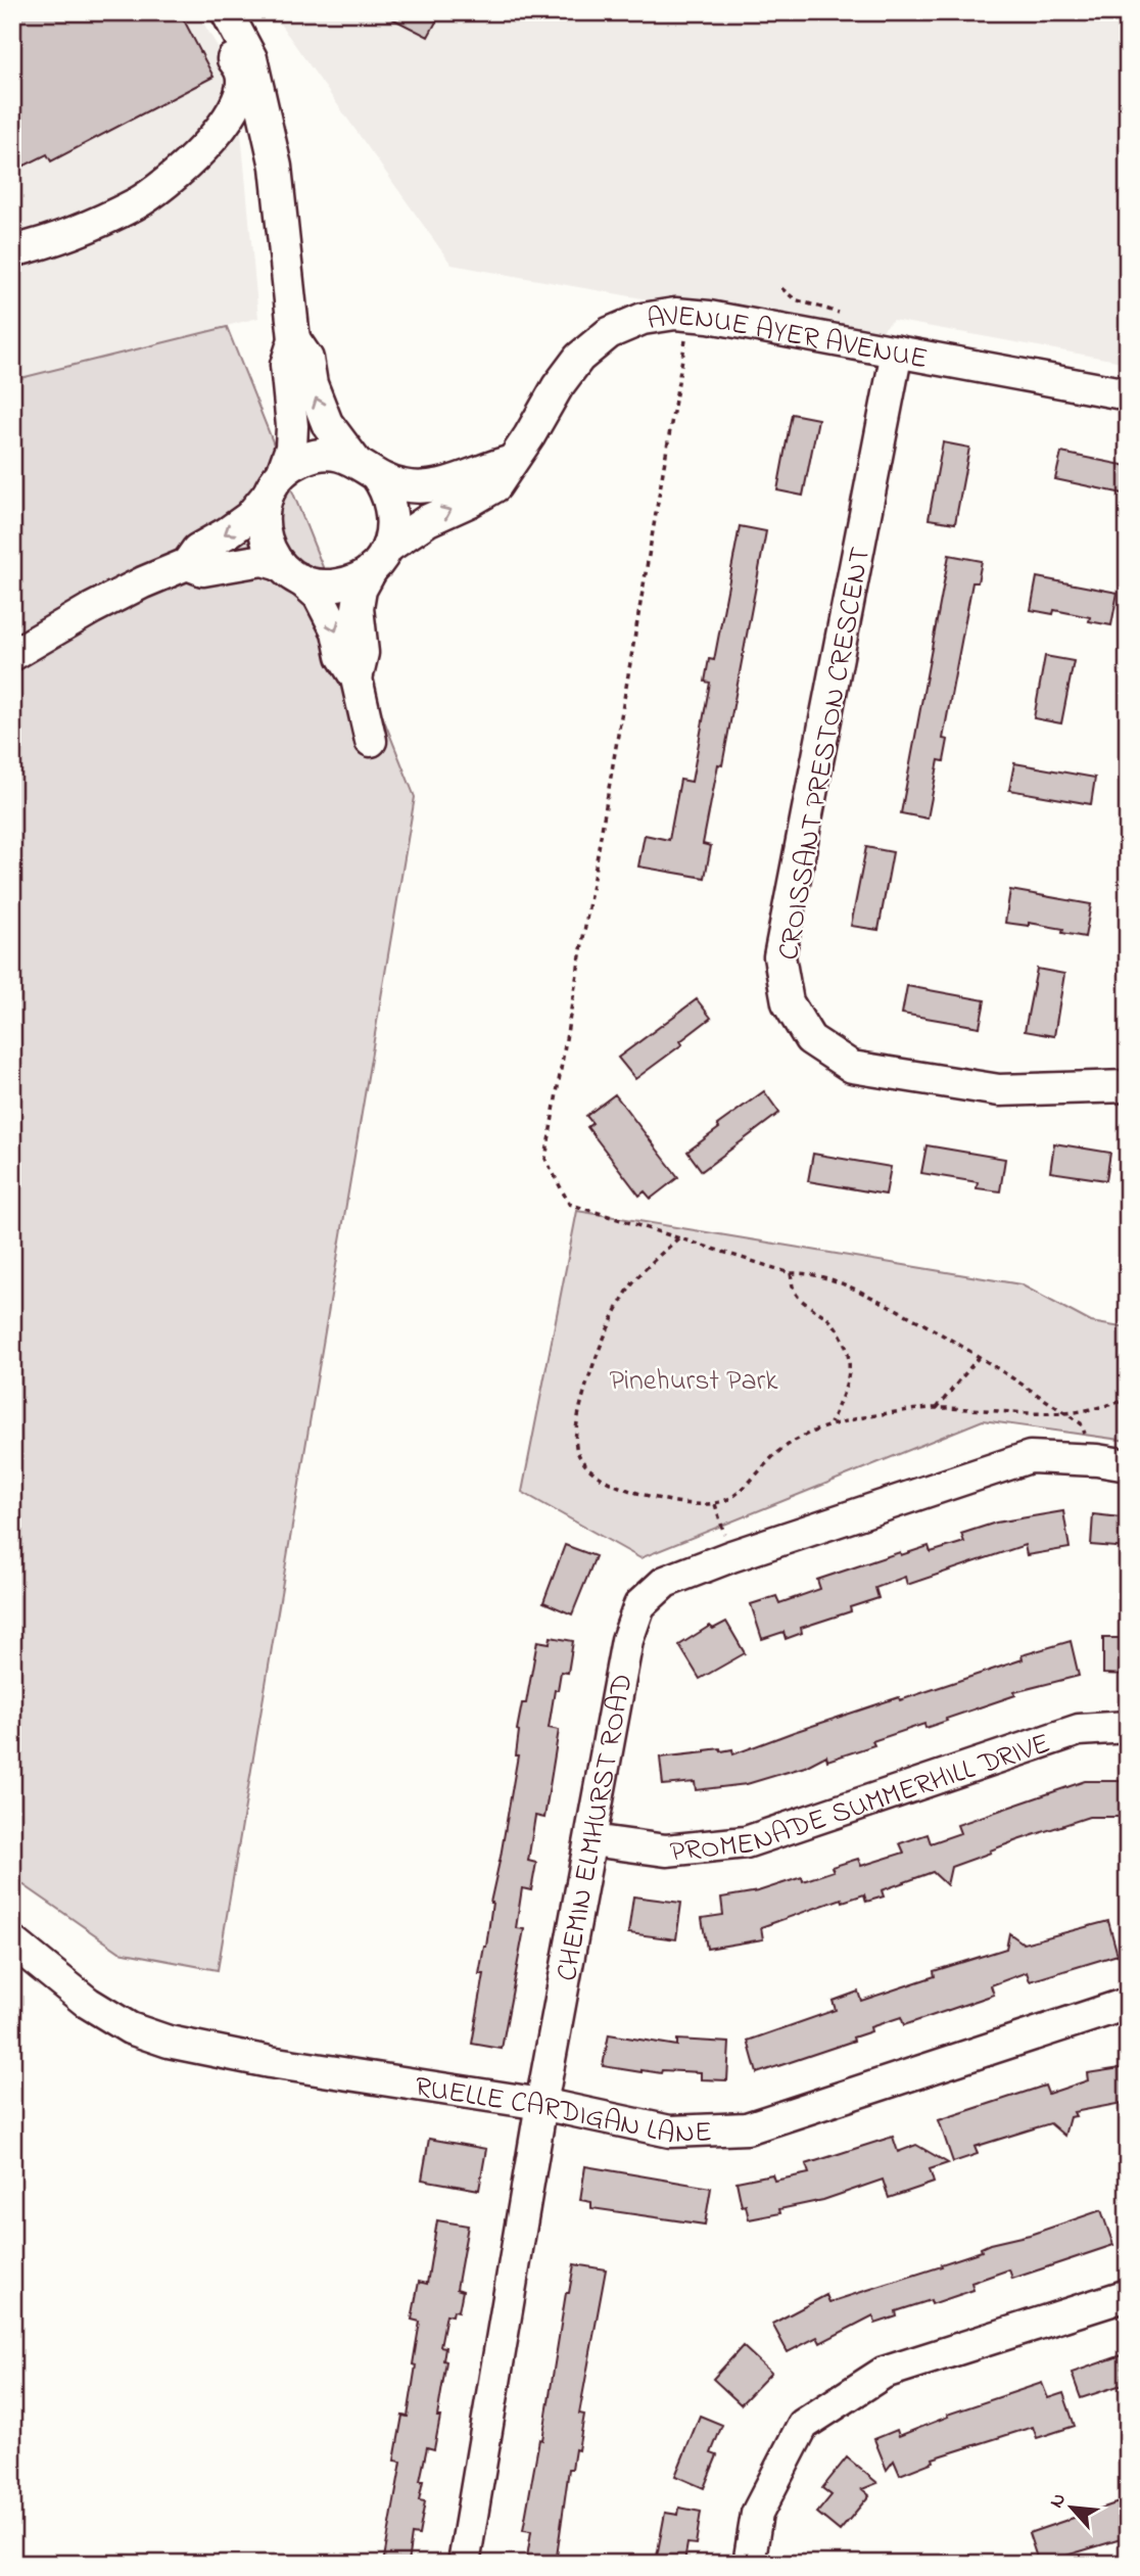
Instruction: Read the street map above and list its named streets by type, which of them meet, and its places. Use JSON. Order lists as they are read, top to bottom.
{
  "streets": {
    "street": [
      "AVENUE AYER AVENUE",
      "CROISSANT PRESTON CRESCENT",
      "PROMENADE SUMMERHILL DRIVE",
      "CHEMIN ELMHURST ROAD",
      "RUELLE CARDIGAN LANE"
    ]
  },
  "crossings": [
    ["AVENUE AYER AVENUE", "CROISSANT PRESTON CRESCENT"],
    ["PROMENADE SUMMERHILL DRIVE", "CHEMIN ELMHURST ROAD"],
    ["CHEMIN ELMHURST ROAD", "RUELLE CARDIGAN LANE"]
  ],
  "parks": ["Pinehurst Park"],
  "north": "top left"
}
